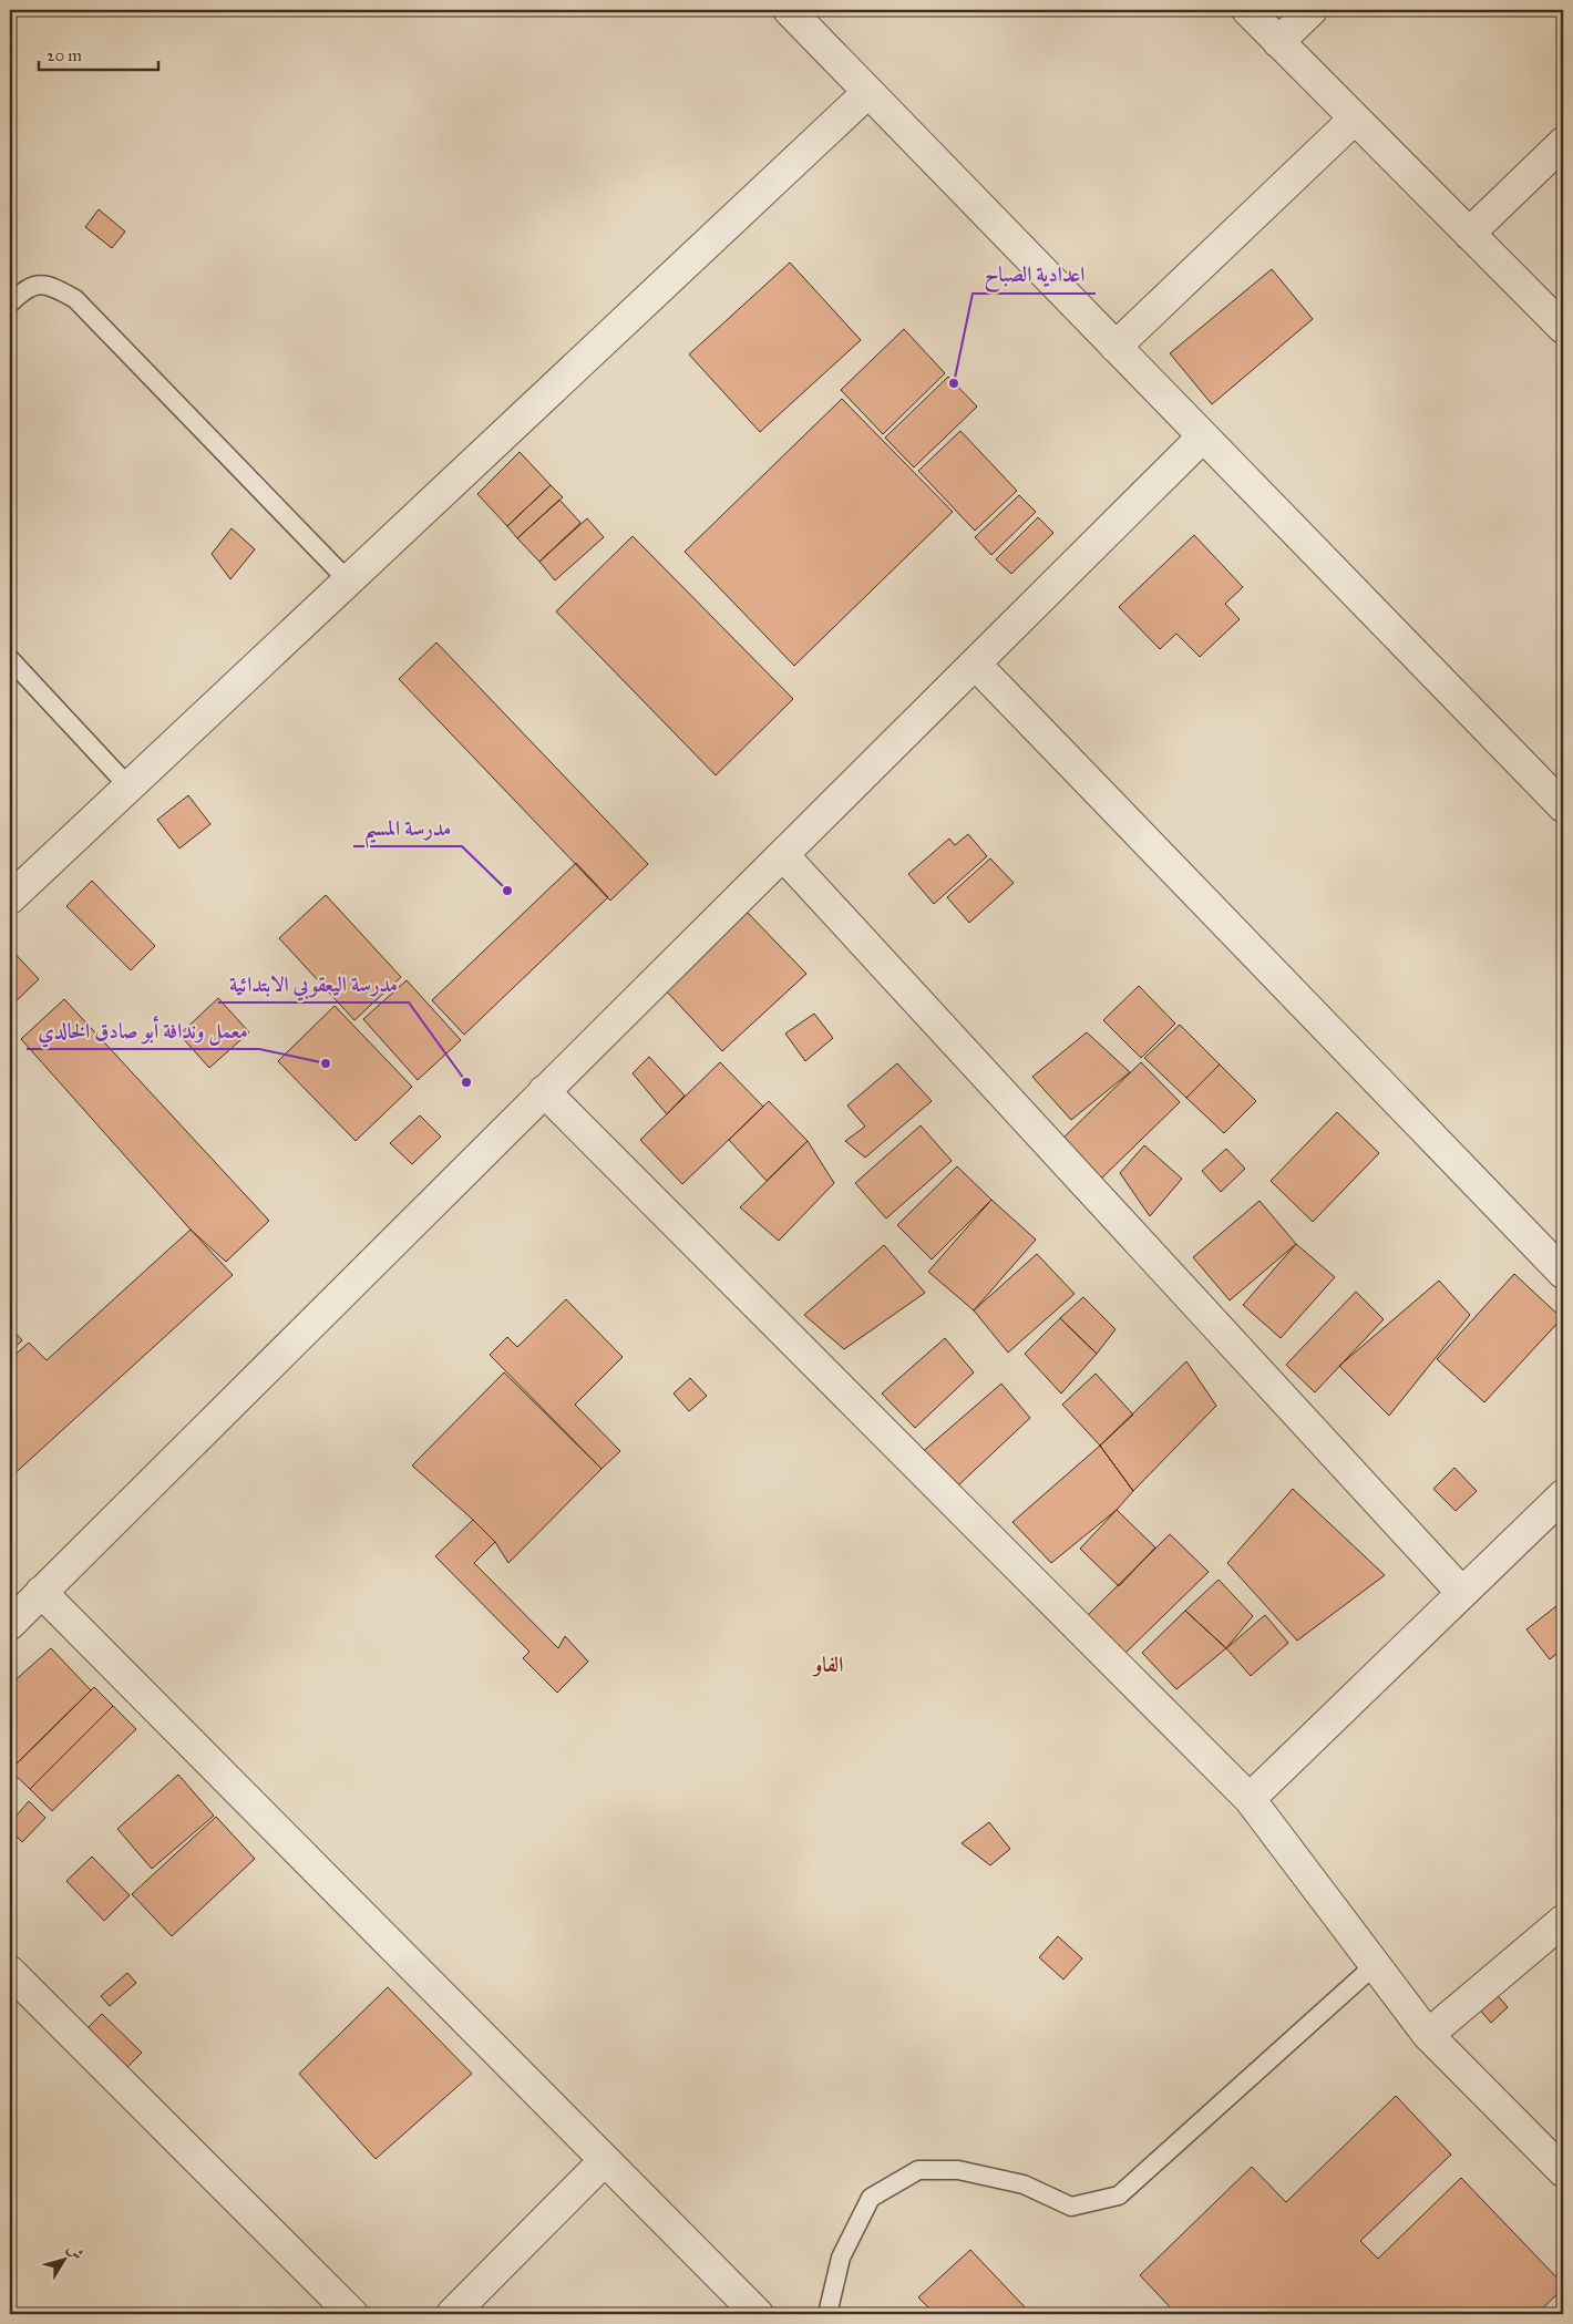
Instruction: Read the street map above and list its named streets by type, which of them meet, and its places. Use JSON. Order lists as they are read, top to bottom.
{
  "districts": ["الفاو"],
  "places": [
    "اعدادية الصباح",
    "مدرسة المسيم",
    "معمل وندافة أبو صادق الخالدي",
    "مدرسة اليعقوبي الابتدائية"
  ],
  "scale_bar": "20 m",
  "north": "top right"
}
